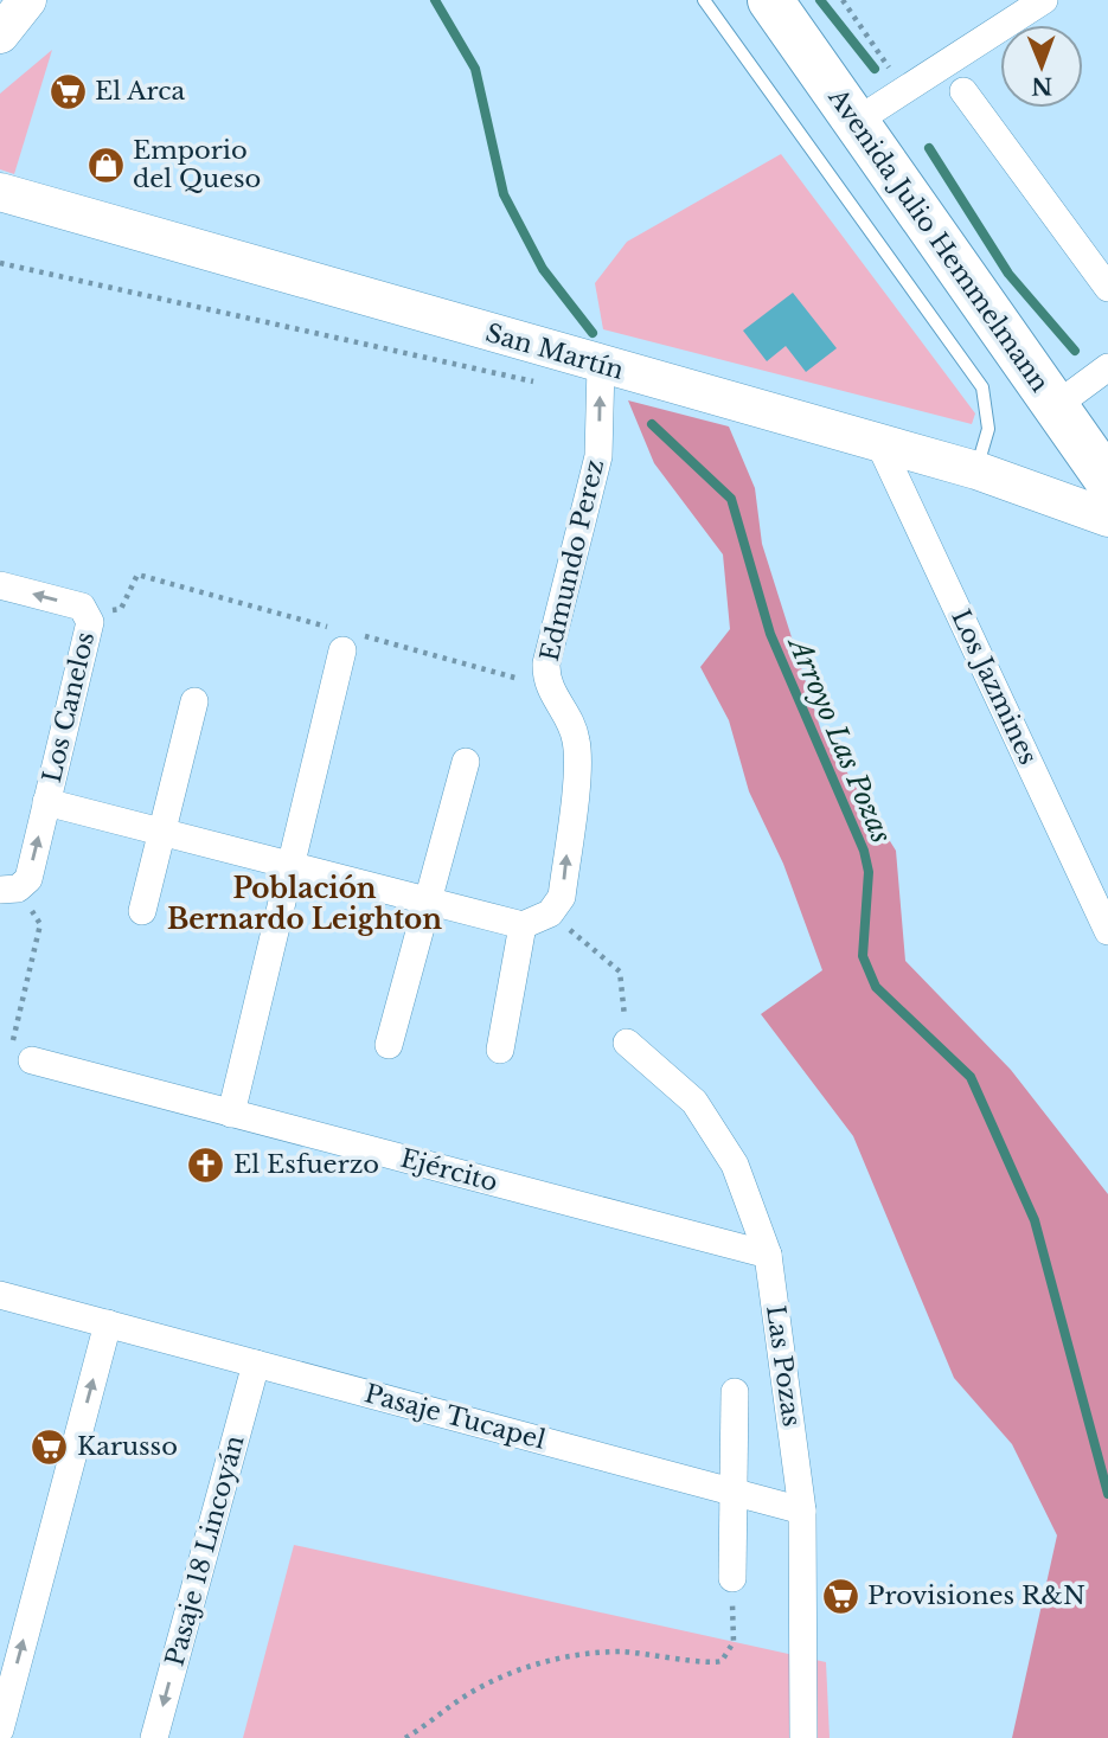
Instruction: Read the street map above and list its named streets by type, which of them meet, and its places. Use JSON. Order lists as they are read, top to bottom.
{
  "streets": {
    "highway": ["Avenida Julio Hemmelmann"],
    "street": [
      "San Martín",
      "Edmundo Perez",
      "Los Jazmines",
      "Los Canelos",
      "Ejército",
      "Las Pozas",
      "Pasaje Tucapel",
      "Pasaje 18 Lincoyán"
    ]
  },
  "crossings": [
    ["Avenida Julio Hemmelmann", "San Martín"],
    ["San Martín", "Edmundo Perez"],
    ["San Martín", "Los Jazmines"],
    ["Ejército", "Las Pozas"],
    ["Las Pozas", "Pasaje Tucapel"],
    ["Pasaje Tucapel", "Pasaje 18 Lincoyán"]
  ],
  "one_way": ["Edmundo Perez"],
  "districts": ["Población Bernardo Leighton"],
  "water": ["Arroyo Las Pozas"],
  "places": {
    "supermarket": ["El Arca", "Karusso", "Provisiones R&N"],
    "shop": ["Emporio del Queso"],
    "church": ["El Esfuerzo"]
  },
  "north": "bottom"
}
